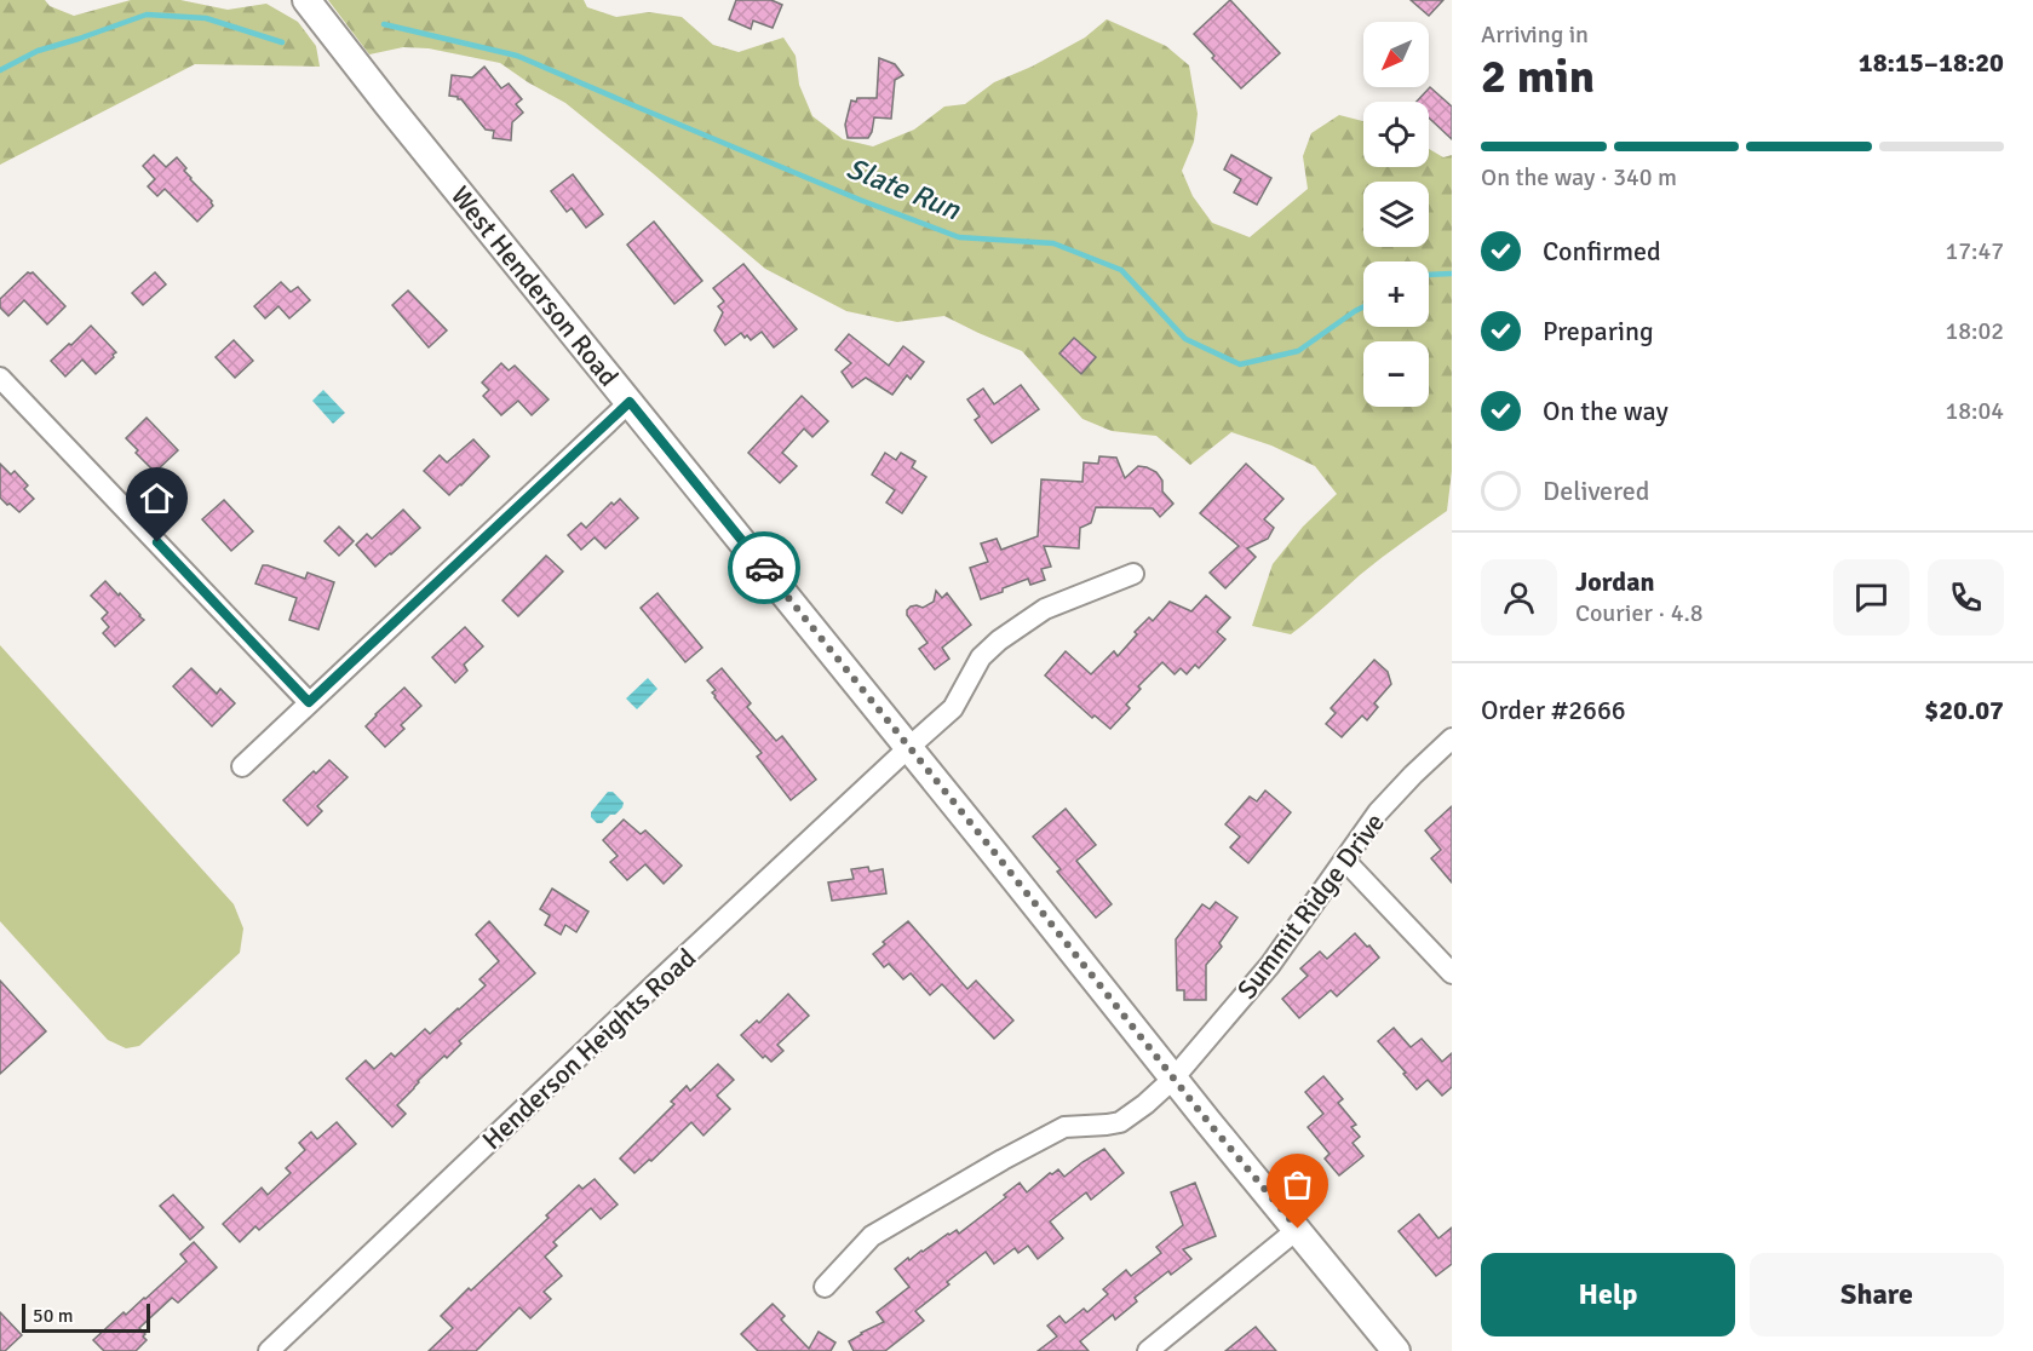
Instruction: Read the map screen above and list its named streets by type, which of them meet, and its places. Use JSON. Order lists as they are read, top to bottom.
{
  "streets": {
    "main road": ["West Henderson Road"],
    "street": ["Summit Ridge Drive", "Henderson Heights Road"]
  },
  "crossings": [
    ["West Henderson Road", "Summit Ridge Drive"],
    ["West Henderson Road", "Henderson Heights Road"]
  ],
  "water": ["Slate Run"],
  "scale_bar": "50 m",
  "north": "bottom left",
  "page": {
    "heading": ["2 min", "Arriving in", "18:15–18:20"],
    "panel": [
      "Jordan",
      "Courier · 4.8",
      "Order #2666",
      "$20.07"
    ],
    "map_buttons": ["+", "−"],
    "bar": "On the way · 340 m",
    "list": [
      ["Confirmed", "17:47"],
      ["Preparing", "18:02"],
      ["On the way", "18:04"],
      "Delivered"
    ],
    "buttons": ["Help", "Share"],
    "scale": "50 m"
  }
}
